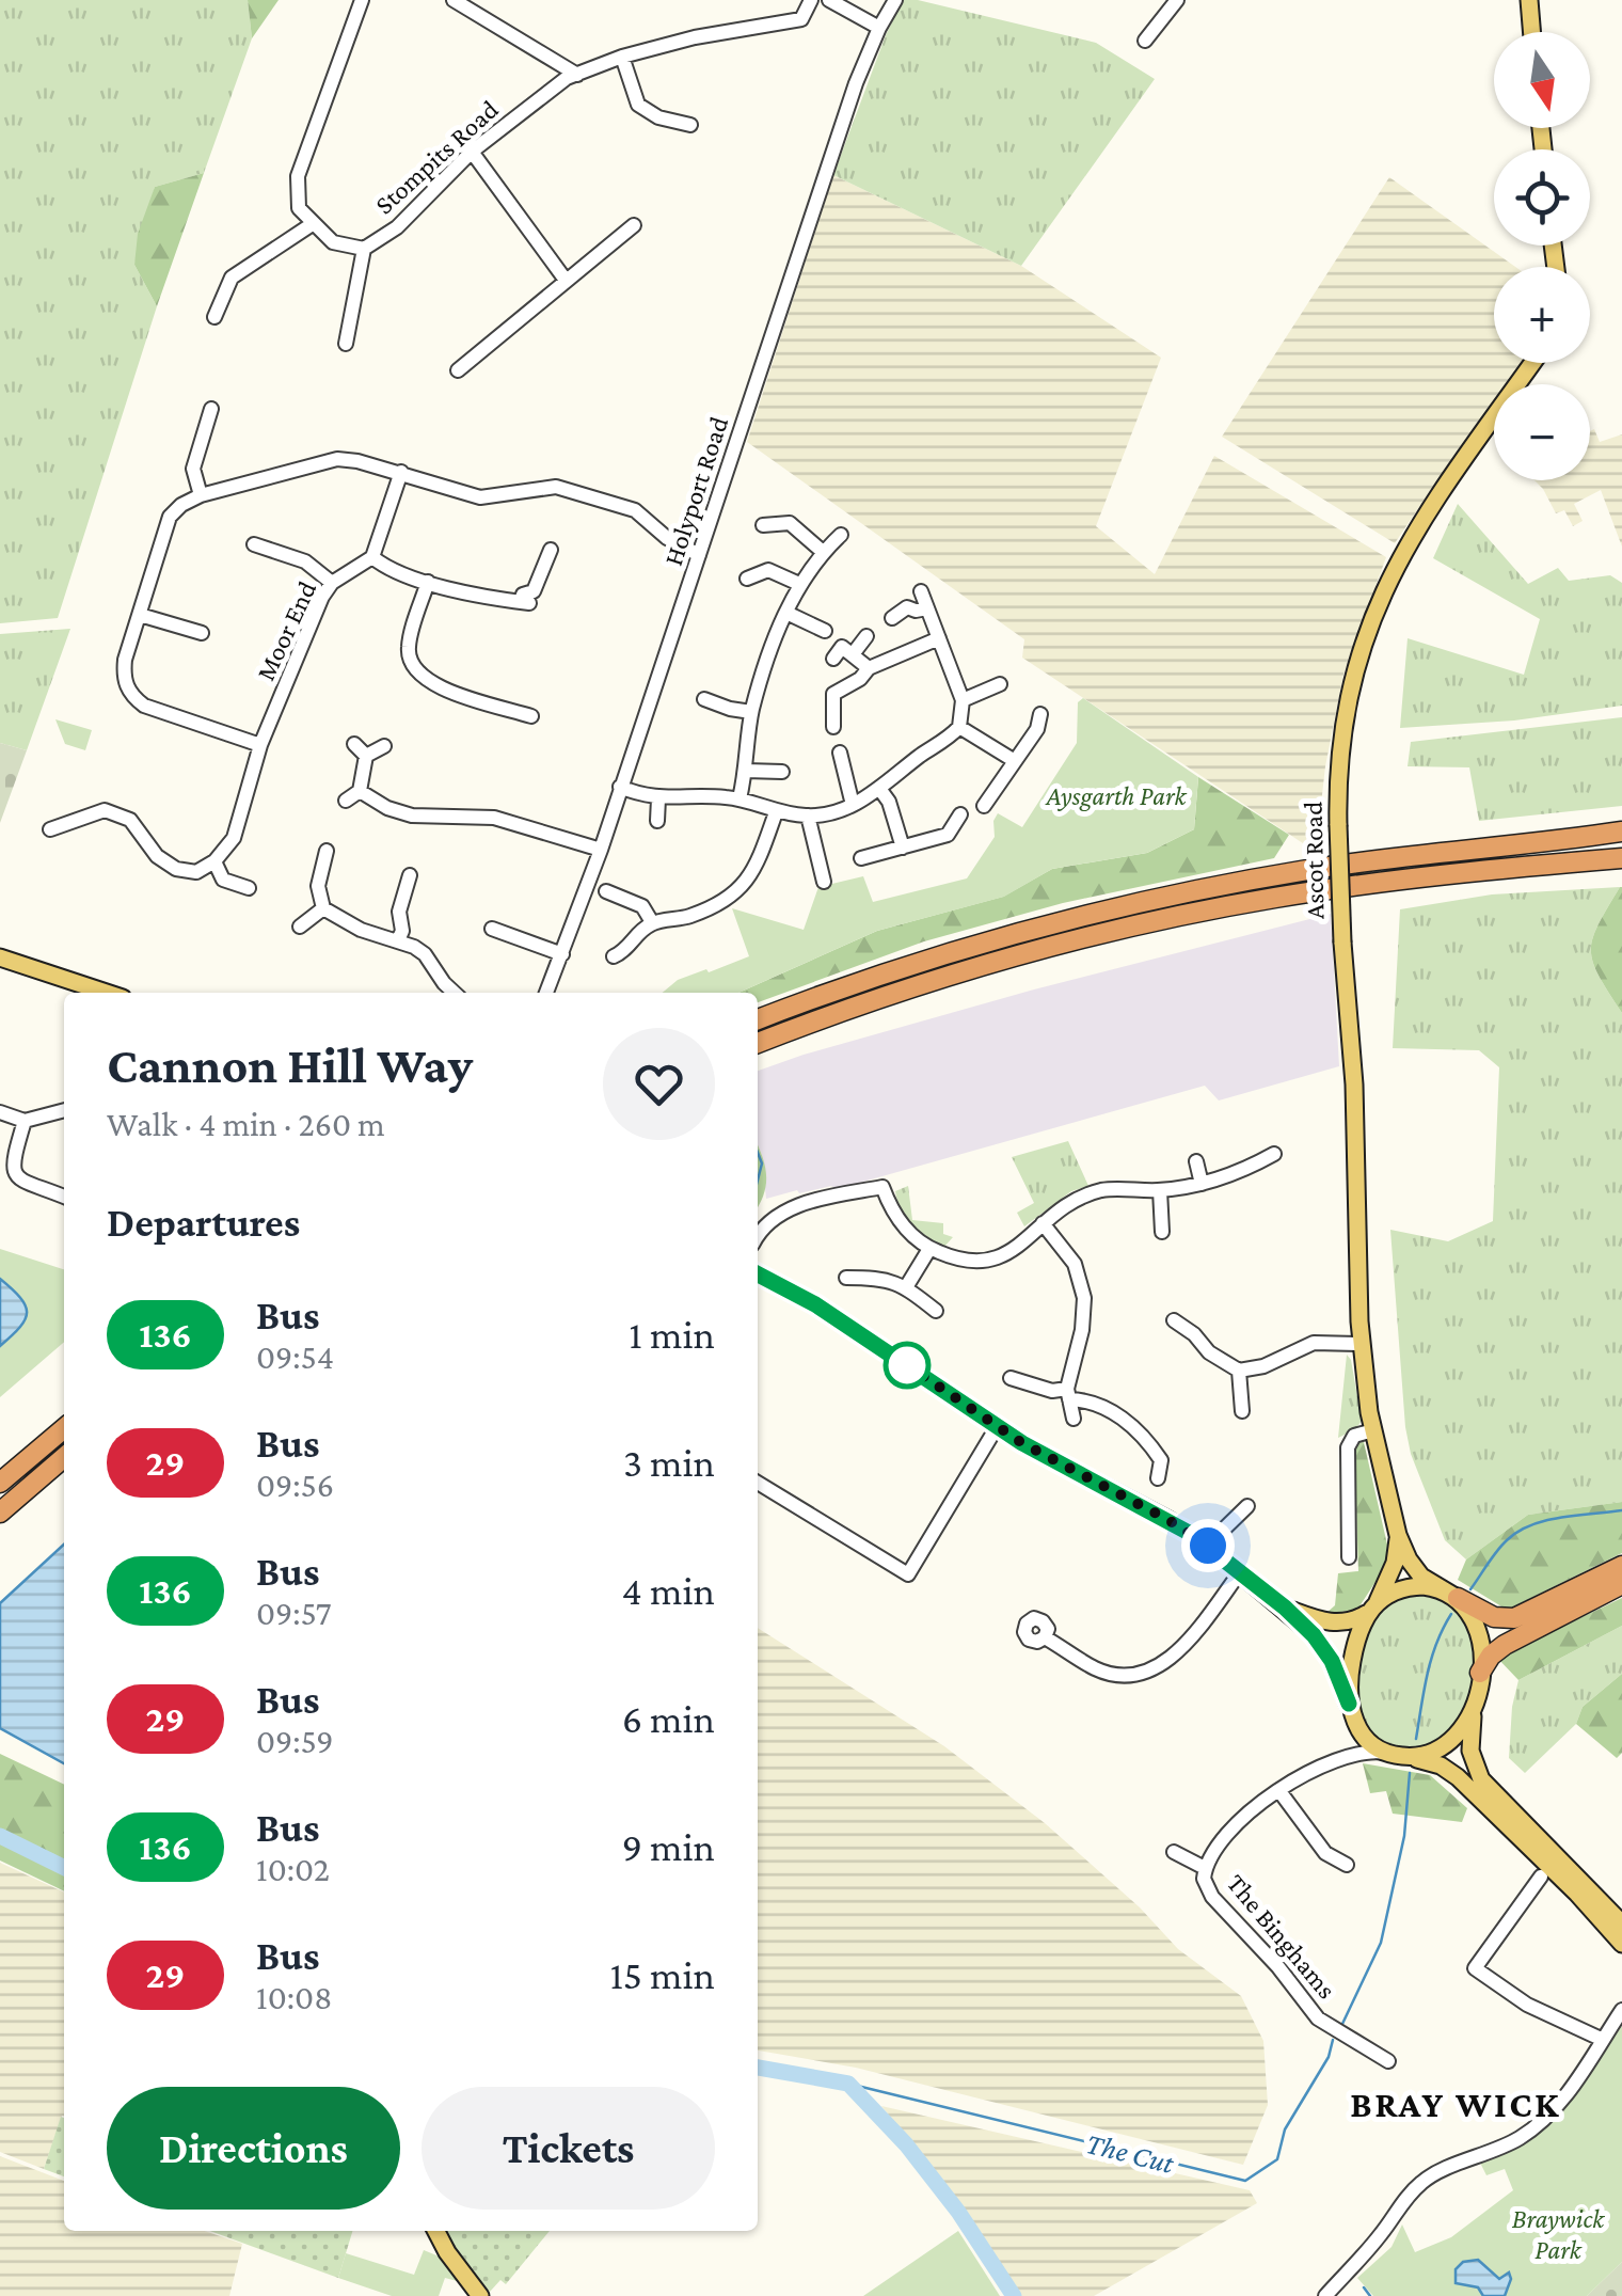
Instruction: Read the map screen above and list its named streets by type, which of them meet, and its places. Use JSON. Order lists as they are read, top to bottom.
{
  "streets": {
    "main road": ["Ascot Road"],
    "street": [
      "Stompits Road",
      "Holyport Road",
      "Moor End",
      "The Binghams"
    ]
  },
  "districts": ["BRAY WICK"],
  "water": ["The Cut"],
  "parks": ["Aysgarth Park", "Braywick Park"],
  "lines": ["bus line 136"],
  "north": "bottom",
  "page": {
    "map_buttons": ["+", "−"],
    "heading": [
      ["Cannon Hill Way", "Walk · 4 min · 260 m"],
      "Departures"
    ],
    "list": [
      {
        "mark": "136",
        "name": "Bus",
        "note": "09:54",
        "value": "1 min"
      },
      {
        "mark": "29",
        "name": "Bus",
        "note": "09:56",
        "value": "3 min"
      },
      {
        "mark": "136",
        "name": "Bus",
        "note": "09:57",
        "value": "4 min"
      },
      {
        "mark": "29",
        "name": "Bus",
        "note": "09:59",
        "value": "6 min"
      },
      {
        "mark": "136",
        "name": "Bus",
        "note": "10:02",
        "value": "9 min"
      },
      {
        "mark": "29",
        "name": "Bus",
        "note": "10:08",
        "value": "15 min"
      }
    ],
    "buttons": ["Directions", "Tickets"]
  }
}
